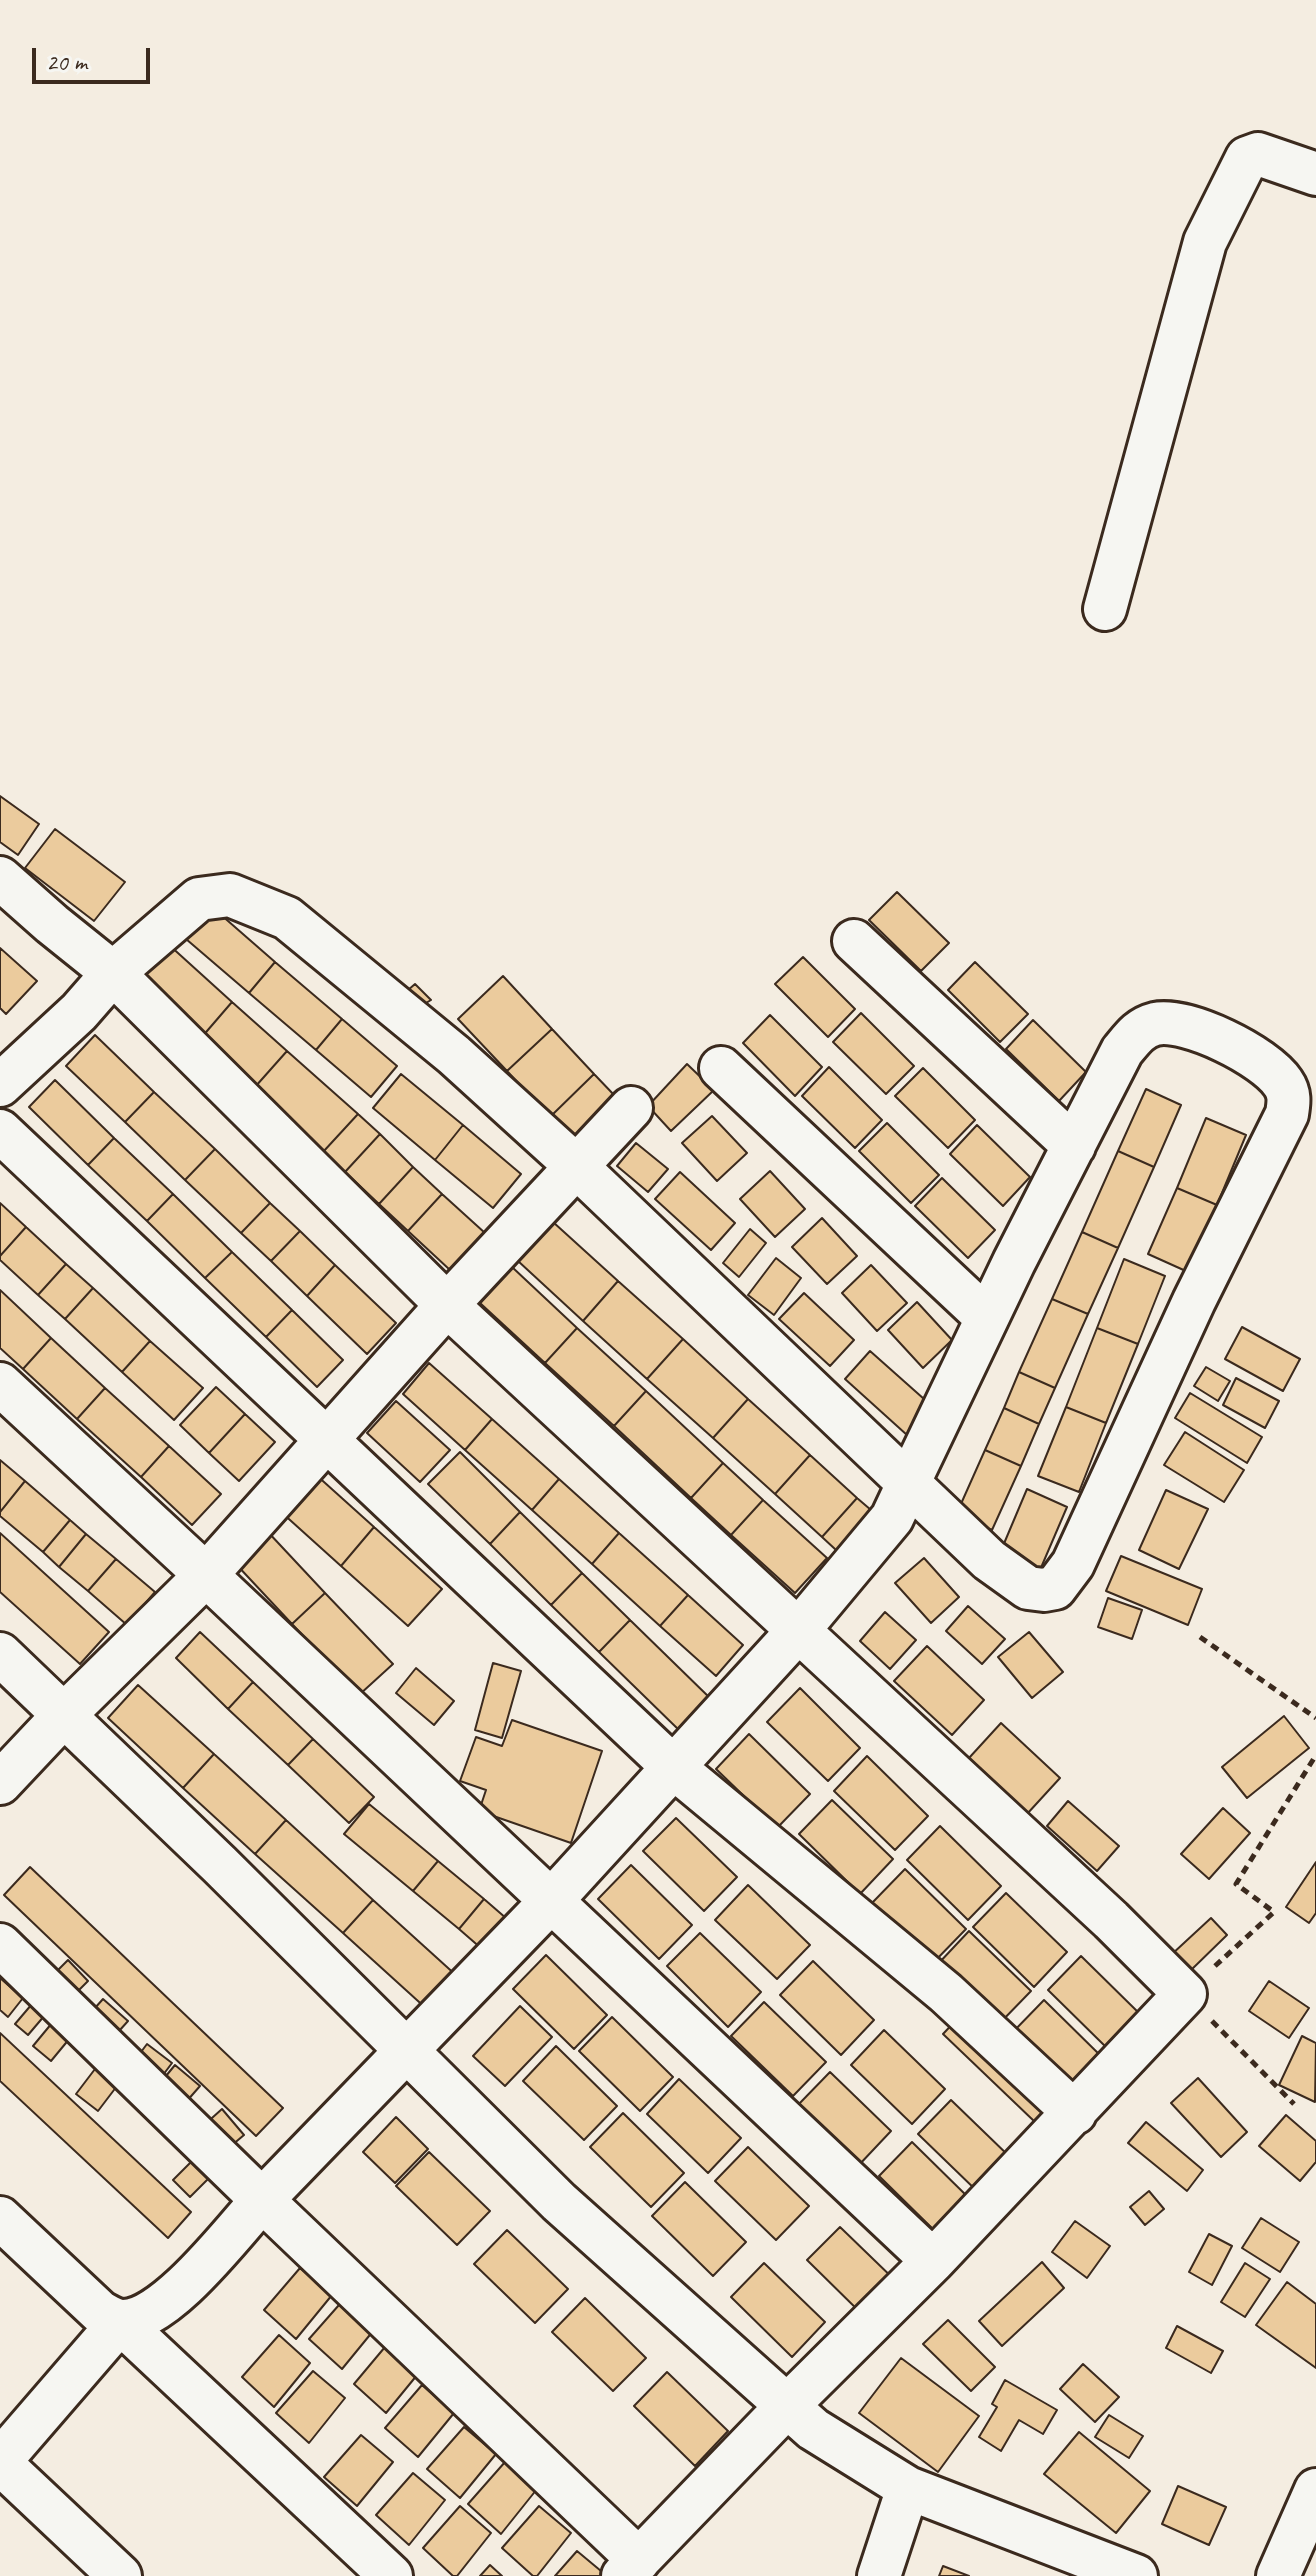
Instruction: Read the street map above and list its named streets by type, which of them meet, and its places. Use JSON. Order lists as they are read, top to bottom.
{
  "scale_bar": "20 m"
}
